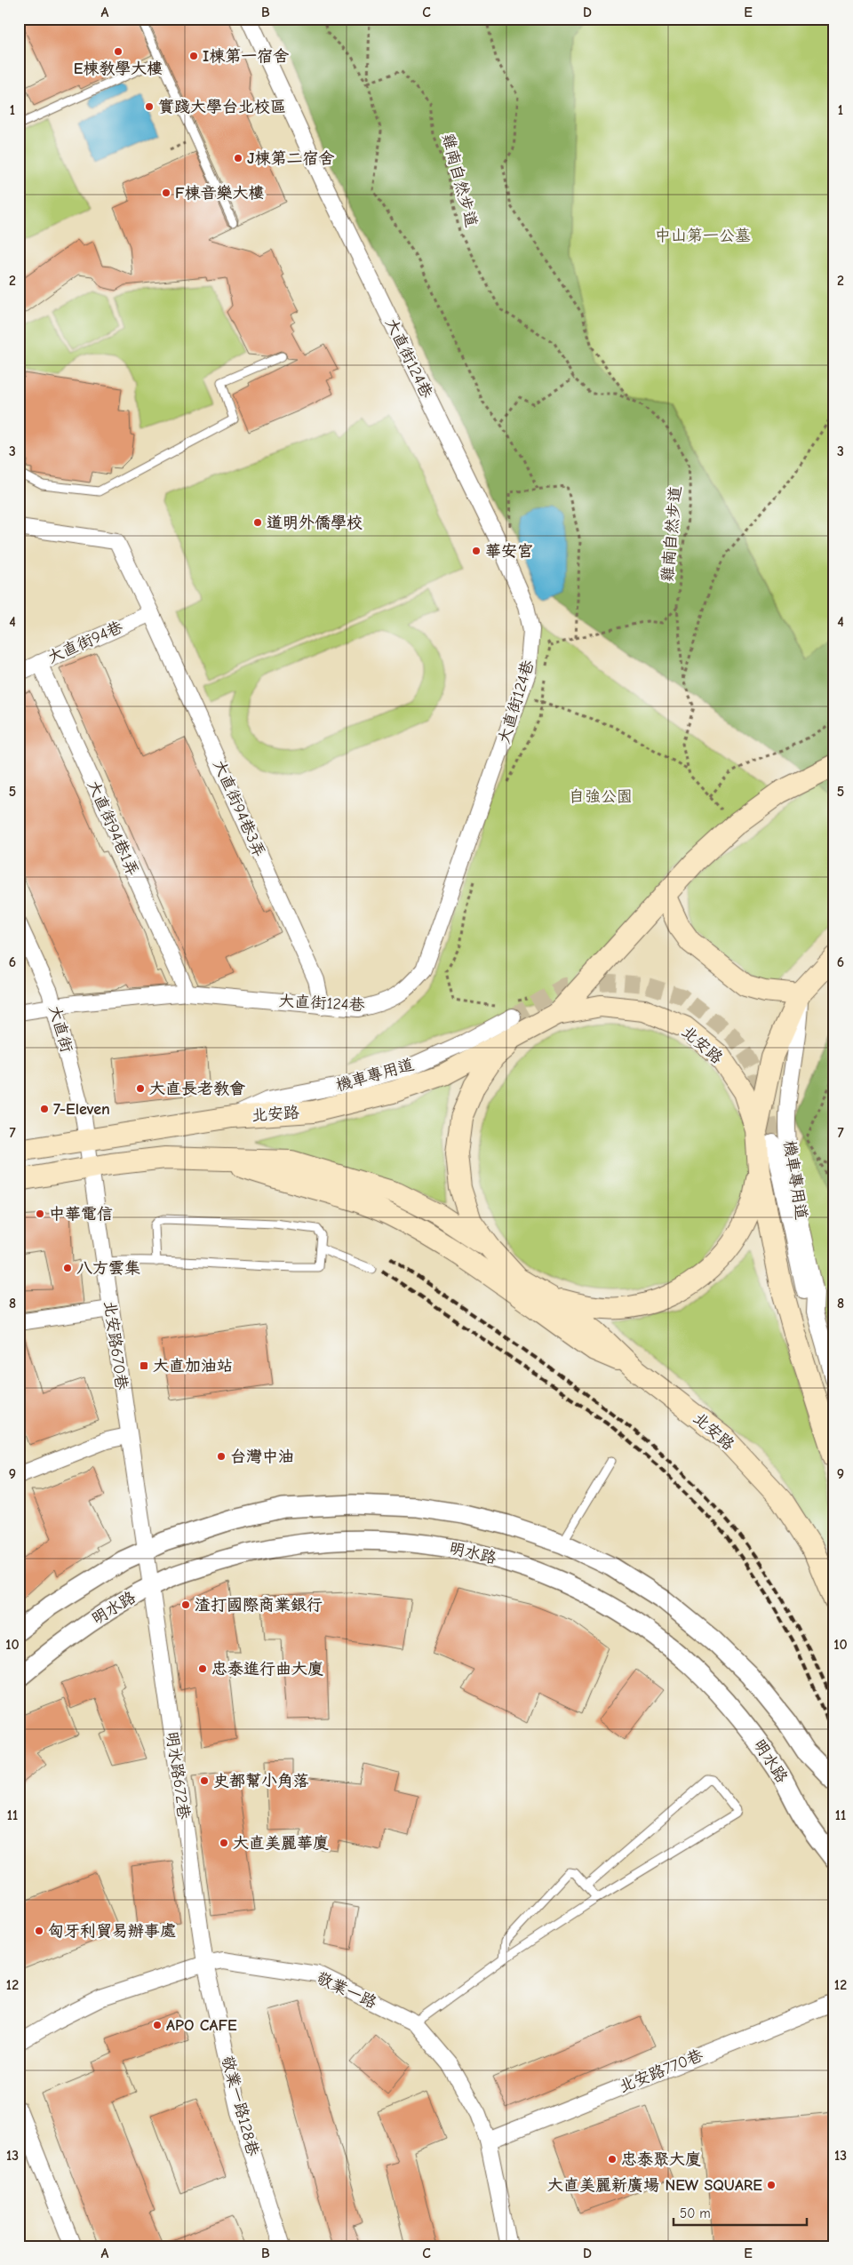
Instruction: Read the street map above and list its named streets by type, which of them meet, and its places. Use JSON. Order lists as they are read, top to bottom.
{
  "streets": {
    "main road": ["北安路"],
    "street": [
      "大直街124巷",
      "大直街94巷",
      "大直街94巷3弄",
      "大直街94巷1弄",
      "大直街",
      "機車專用道",
      "北安路670巷",
      "明水路",
      "明水路672巷",
      "敬業一路",
      "北安路770巷",
      "敬業一路128巷"
    ],
    "path": ["雞南自然步道"]
  },
  "crossings": [
    ["大直街124巷", "大直街94巷3弄"],
    ["大直街124巷", "大直街94巷1弄"],
    ["大直街124巷", "大直街"],
    ["大直街94巷", "大直街94巷3弄"],
    ["大直街94巷", "大直街94巷1弄"],
    ["大直街", "北安路"],
    ["大直街", "北安路670巷"],
    ["北安路", "北安路670巷"],
    ["北安路670巷", "明水路672巷"],
    ["明水路", "明水路672巷"],
    ["明水路672巷", "敬業一路"],
    ["明水路672巷", "敬業一路128巷"],
    ["敬業一路", "北安路770巷"],
    ["敬業一路", "敬業一路128巷"]
  ],
  "parks": ["中山第一公墓", "自強公園"],
  "places": {
    "other": [
      "E棟教學大樓",
      "I棟第一宿舍",
      "實踐大學台北校區",
      "J棟第二宿舍",
      "F棟音樂大樓",
      "道明外僑學校",
      "華安宮",
      "大直長老教會",
      "7-Eleven",
      "中華電信",
      "八方雲集",
      "台灣中油",
      "渣打國際商業銀行",
      "忠泰進行曲大廈",
      "史都幫小角落",
      "大直美麗華廈",
      "匈牙利貿易辦事處",
      "APO CAFE",
      "忠泰聚大廈",
      "大直美麗新廣場 NEW SQUARE"
    ],
    "transit": ["大直加油站"]
  },
  "scale_bar": "50 m",
  "grid": {
    "columns": [
      "A",
      "B",
      "C",
      "D",
      "E"
    ],
    "rows": [
      "1",
      "2",
      "3",
      "4",
      "5",
      "6",
      "7",
      "8",
      "9",
      "10",
      "11",
      "12",
      "13"
    ]
  }
}
